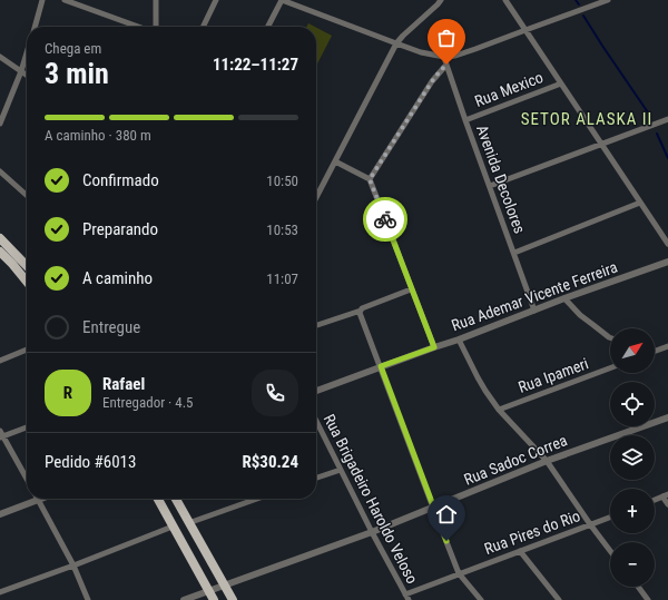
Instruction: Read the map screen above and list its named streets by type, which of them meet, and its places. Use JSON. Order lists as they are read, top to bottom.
{
  "streets": {
    "street": [
      "Rua Mexico",
      "Avenida Decolores",
      "Rua Ademar Vicente Ferreira",
      "Rua Ipameri",
      "Rua Sadoc Correa",
      "Rua Brigadeiro Haroldo Veloso",
      "Rua Pires do Rio"
    ]
  },
  "crossings": [
    ["Rua Mexico", "Avenida Decolores"],
    ["Avenida Decolores", "Rua Ademar Vicente Ferreira"],
    ["Rua Sadoc Correa", "Rua Brigadeiro Haroldo Veloso"],
    ["Rua Brigadeiro Haroldo Veloso", "Rua Pires do Rio"]
  ],
  "districts": ["SETOR ALASKA II"],
  "north": "top right",
  "page": {
    "heading": ["3 min", "Chega em", "11:22–11:27"],
    "panel": [
      "Rafael",
      "Entregador · 4.5",
      "Pedido #6013",
      "R$30.24"
    ],
    "bar": "A caminho · 380 m",
    "list": [
      ["Confirmado", "10:50"],
      ["Preparando", "10:53"],
      ["A caminho", "11:07"],
      "Entregue"
    ],
    "map_buttons": ["+", "−"],
    "round": "R"
  }
}
